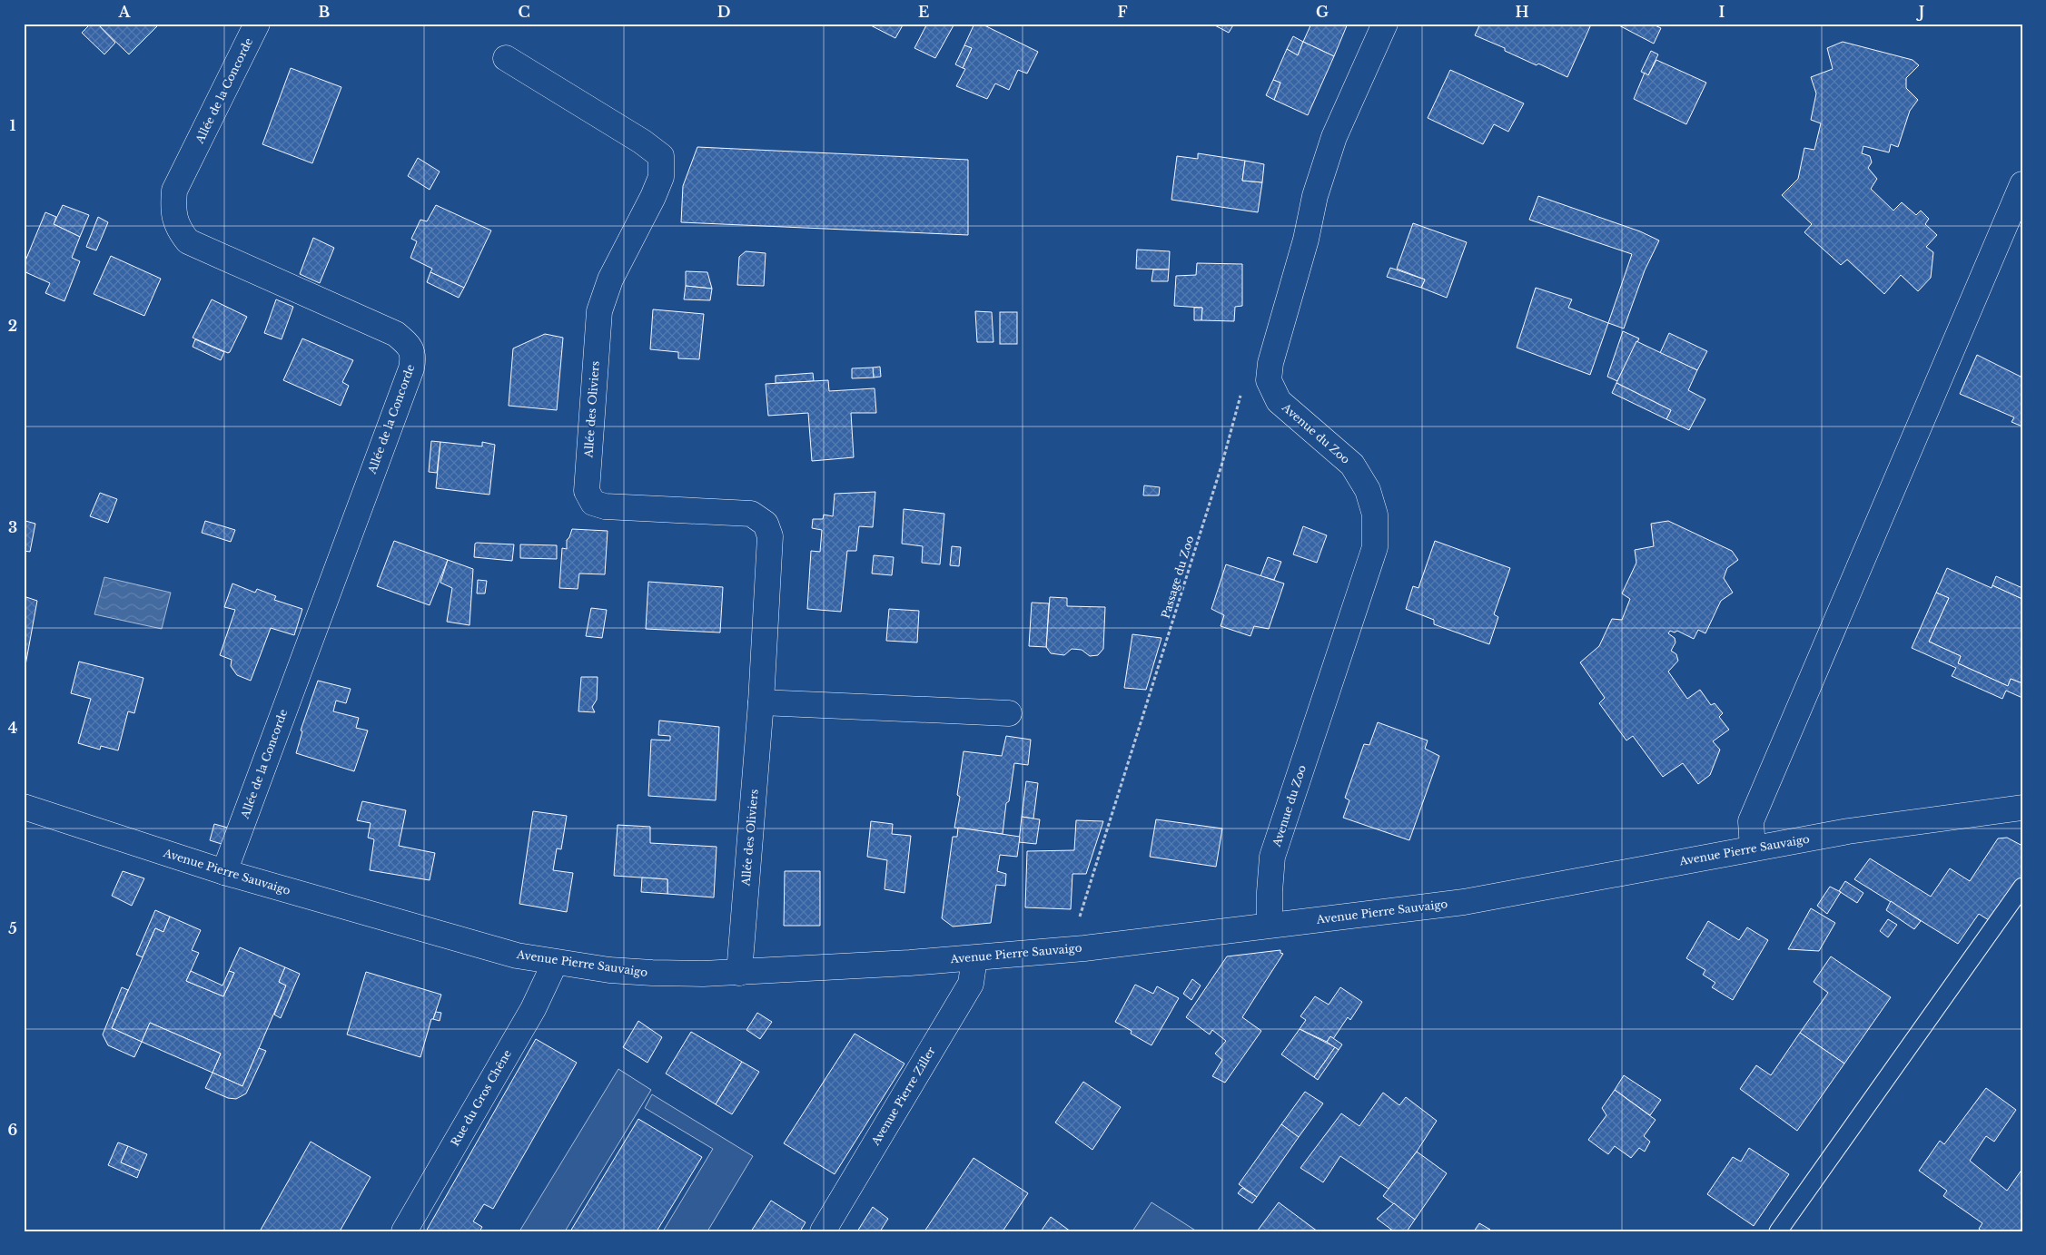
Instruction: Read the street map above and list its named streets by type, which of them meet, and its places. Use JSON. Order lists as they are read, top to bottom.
{
  "streets": {
    "street": [
      "Allée de la Concorde",
      "Allée des Oliviers",
      "Avenue du Zoo",
      "Avenue Pierre Sauvaigo",
      "Avenue Pierre Ziller",
      "Rue du Gros Chêne"
    ],
    "path": ["Passage du Zoo"]
  },
  "crossings": [
    ["Allée de la Concorde", "Avenue Pierre Sauvaigo"],
    ["Allée des Oliviers", "Avenue Pierre Sauvaigo"],
    ["Avenue du Zoo", "Avenue Pierre Sauvaigo"],
    ["Passage du Zoo", "Avenue Pierre Sauvaigo"],
    ["Avenue Pierre Sauvaigo", "Avenue Pierre Ziller"],
    ["Avenue Pierre Sauvaigo", "Rue du Gros Chêne"]
  ],
  "grid": {
    "columns": [
      "A",
      "B",
      "C",
      "D",
      "E",
      "F",
      "G",
      "H",
      "I",
      "J"
    ],
    "rows": [
      "1",
      "2",
      "3",
      "4",
      "5",
      "6"
    ]
  }
}
